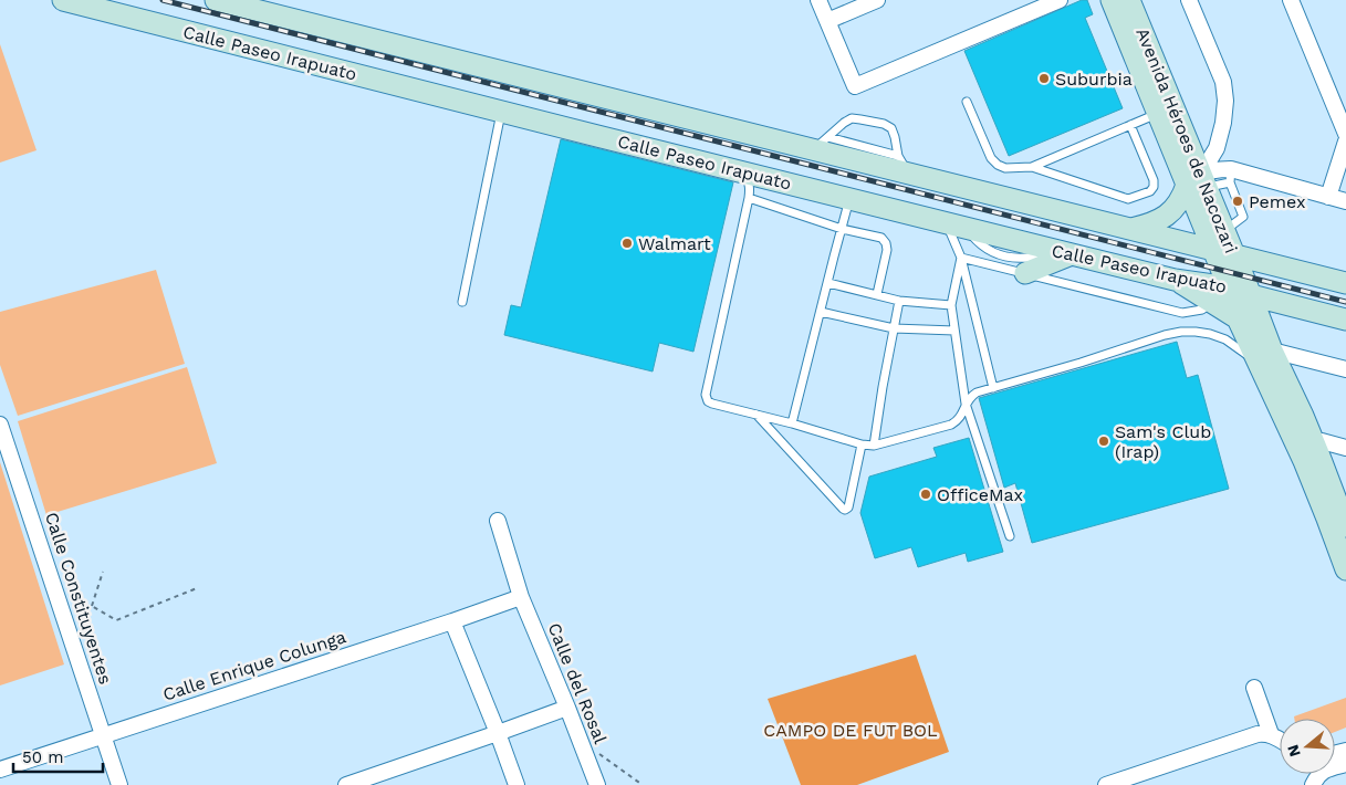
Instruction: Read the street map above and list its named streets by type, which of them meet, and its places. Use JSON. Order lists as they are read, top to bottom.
{
  "streets": {
    "main road": ["Calle Paseo Irapuato", "Avenida Héroes de Nacozari"],
    "street": ["Calle Constituyentes", "Calle Enrique Colunga", "Calle del Rosal"]
  },
  "crossings": [
    ["Calle Paseo Irapuato", "Avenida Héroes de Nacozari"],
    ["Calle Constituyentes", "Calle Enrique Colunga"],
    ["Calle Enrique Colunga", "Calle del Rosal"]
  ],
  "parks": ["CAMPO DE FUT BOL"],
  "places": [
    "Suburbia",
    "Pemex",
    "Walmart",
    "Sam's Club (Irap)",
    "OfficeMax"
  ],
  "scale_bar": "50 m",
  "north": "left"
}
